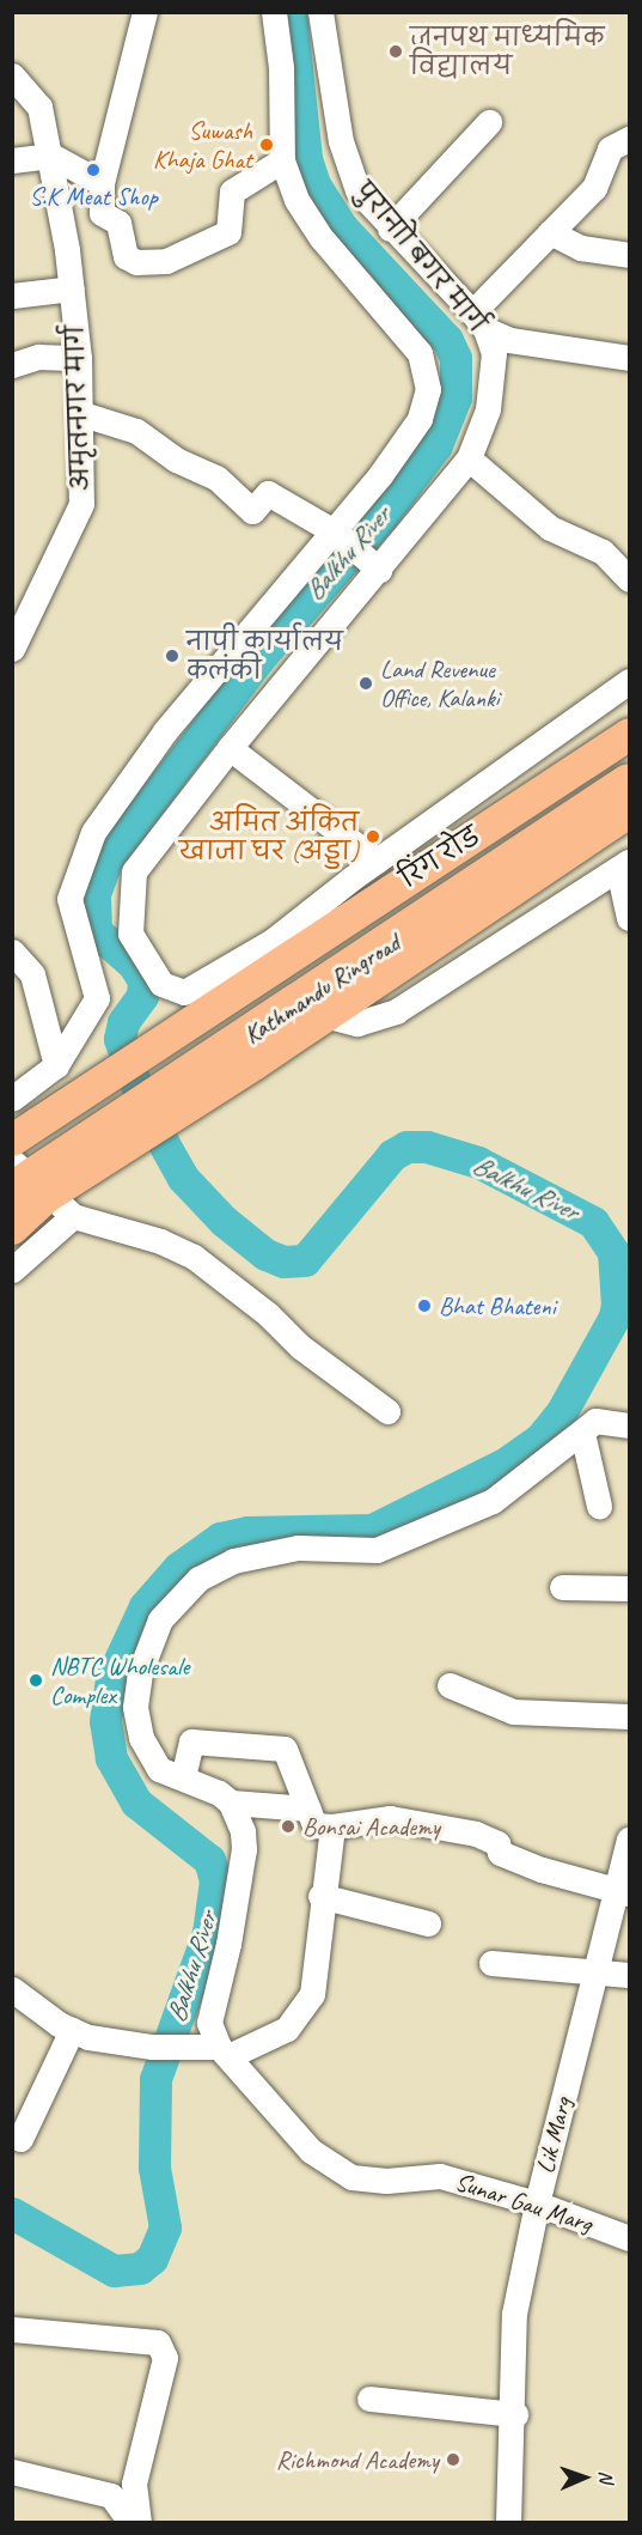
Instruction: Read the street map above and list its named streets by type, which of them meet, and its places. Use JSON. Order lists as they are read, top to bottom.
{
  "streets": {
    "highway": ["Kathmandu Ringroad"],
    "main road": ["रिंग रोड"],
    "street": [
      "पुरानाो बगर मार्ग",
      "अमृतनगर मार्ग",
      "Lik Marg",
      "Sunar Gau Marg"
    ]
  },
  "crossings": [
    ["रिंग रोड", "Kathmandu Ringroad"],
    ["Lik Marg", "Sunar Gau Marg"]
  ],
  "water": ["Balkhu River"],
  "places": [
    "जनपथ माध्यमिक विद्यालय",
    "Suwash Khaja Ghat",
    "S.K Meat Shop",
    "नापी कार्यालय कलंकी",
    "Land Revenue Office, Kalanki",
    "अमित अंकित खाजा घर (अड्डा)",
    "Bhat Bhateni",
    "NBTC Wholesale Complex",
    "Bonsai Academy",
    "Richmond Academy"
  ],
  "north": "right"
}
